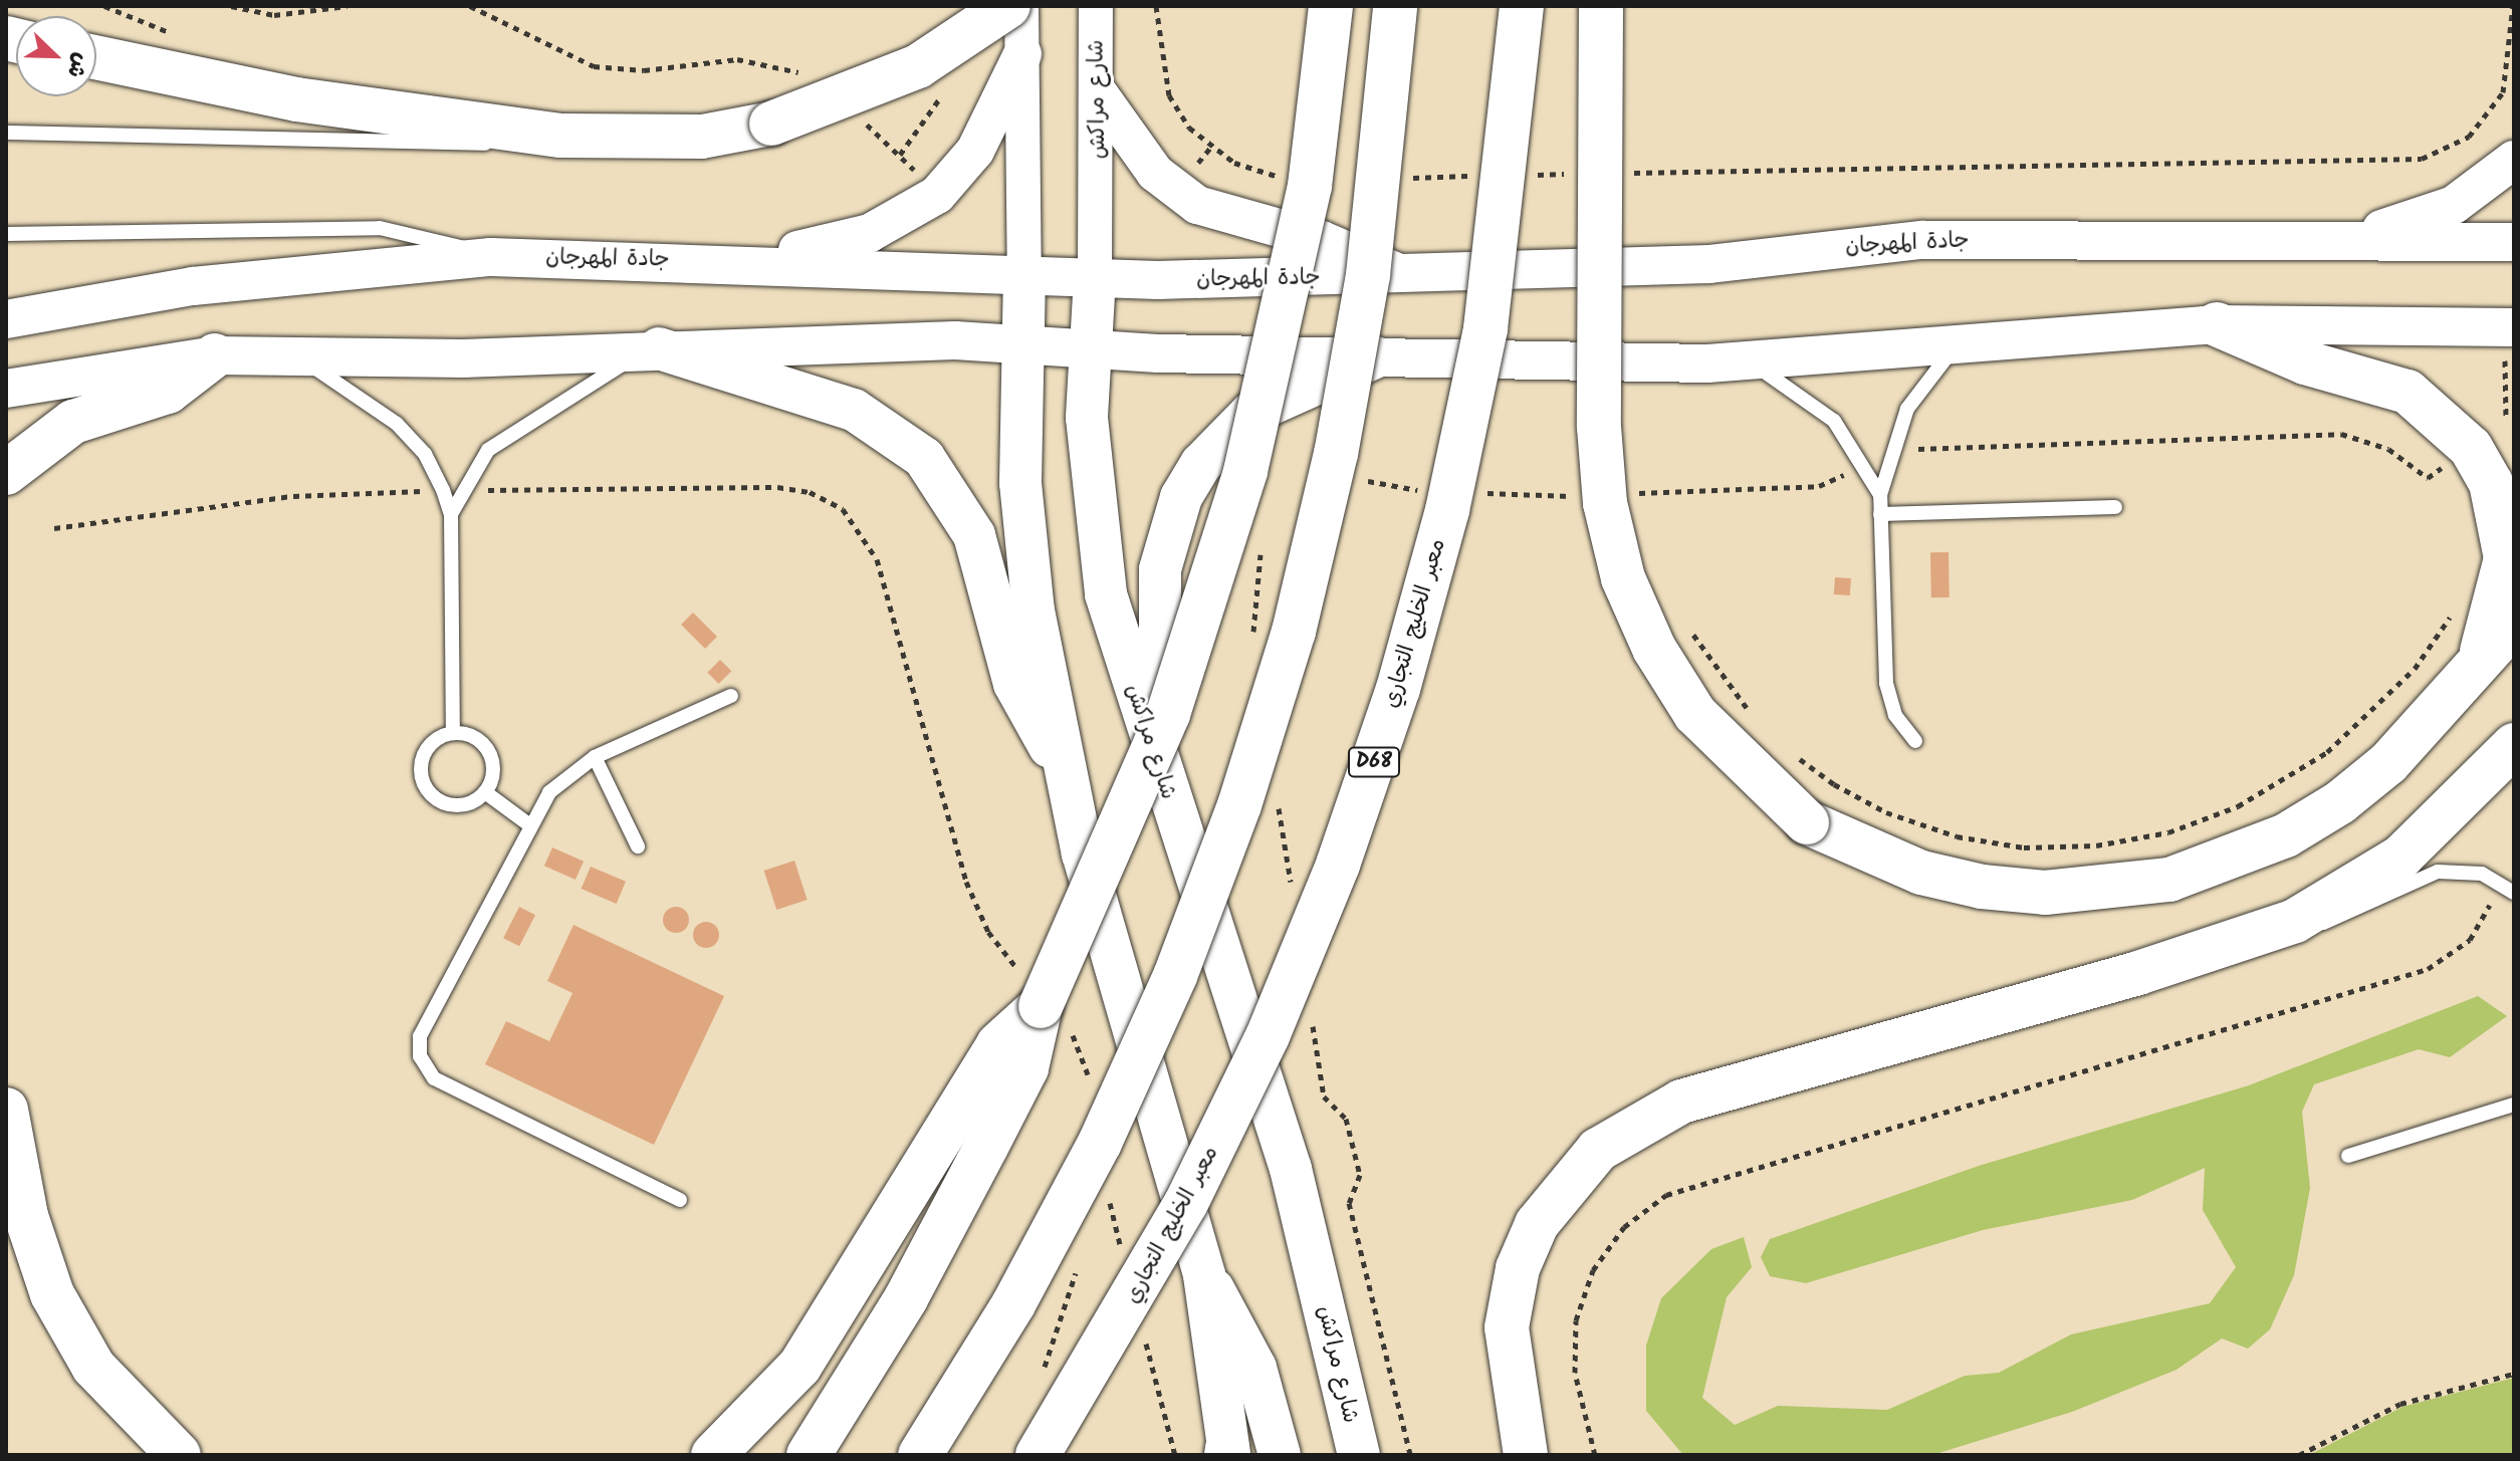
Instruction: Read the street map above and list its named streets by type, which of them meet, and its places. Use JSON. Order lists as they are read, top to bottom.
{
  "streets": {
    "highway": ["معبر الخليج التجاري", "D68"],
    "main road": ["شارع مراكش", "جادة المهرجان"]
  },
  "crossings": [
    ["شارع مراكش", "جادة المهرجان"]
  ],
  "north": "bottom right"
}
